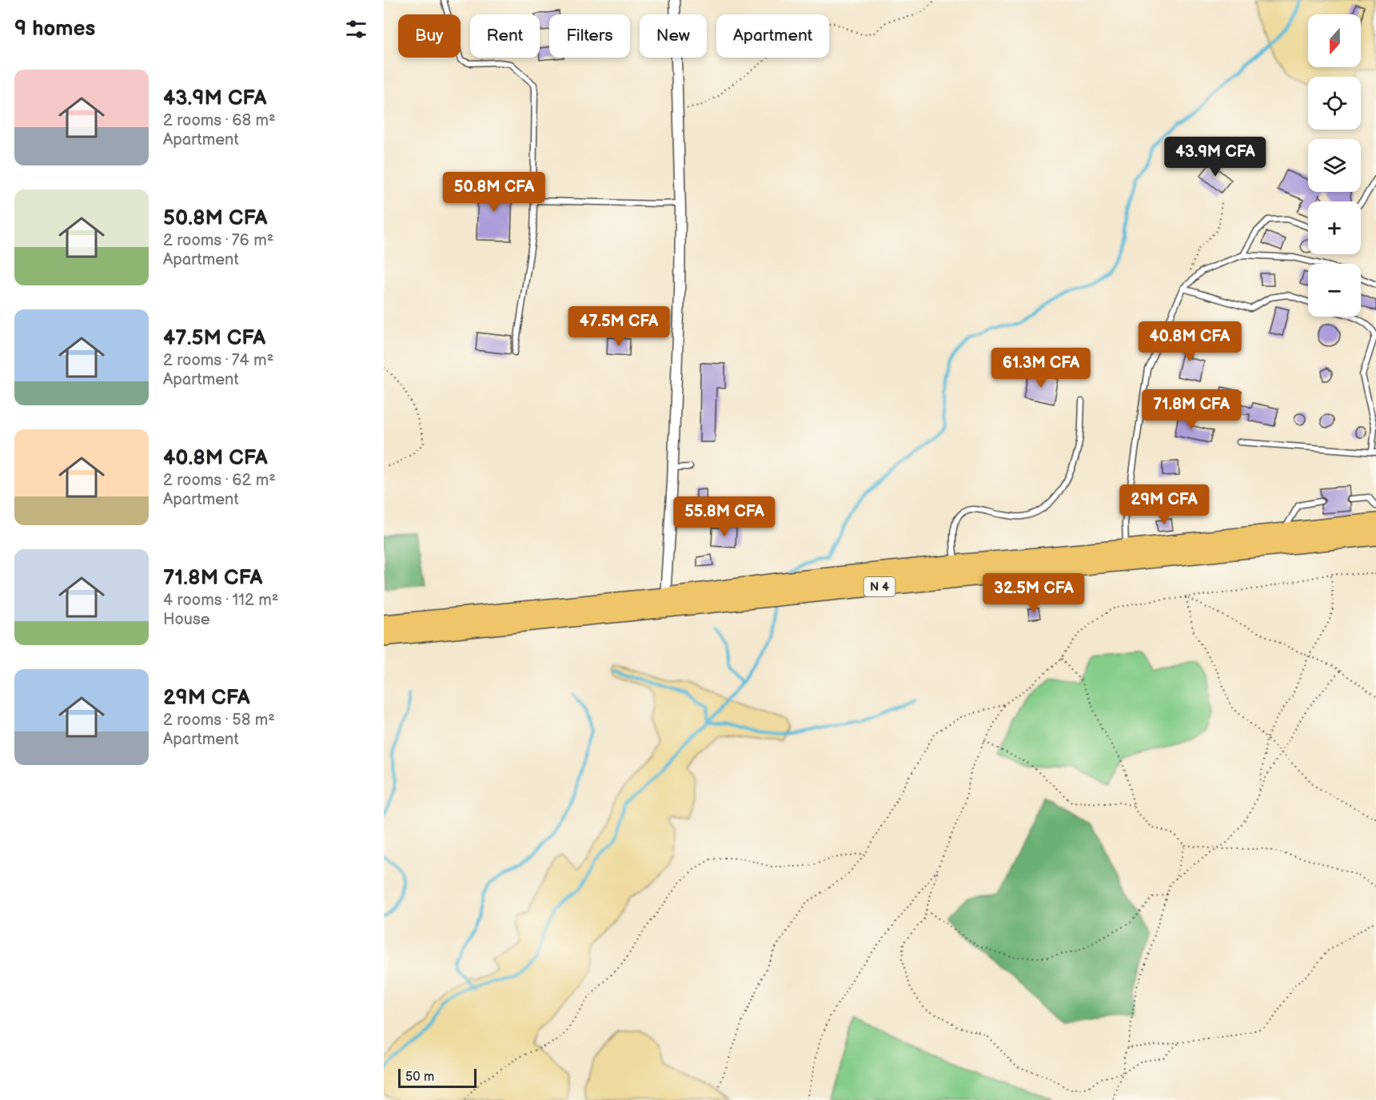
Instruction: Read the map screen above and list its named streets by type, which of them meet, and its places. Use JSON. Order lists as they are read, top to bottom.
{
  "streets": {
    "highway": ["N 4"]
  },
  "scale_bar": "50 m",
  "north": "bottom",
  "page": {
    "heading": "9 homes",
    "map_buttons": ["+", "−"],
    "chip": [
      "Buy",
      "Rent",
      "Filters",
      "New",
      "Apartment"
    ],
    "list": [
      {
        "name": "43.9M CFA",
        "note": "2 rooms · 68 m² · Apartment"
      },
      {
        "name": "50.8M CFA",
        "note": "2 rooms · 76 m² · Apartment"
      },
      {
        "name": "47.5M CFA",
        "note": "2 rooms · 74 m² · Apartment"
      },
      {
        "name": "40.8M CFA",
        "note": "2 rooms · 62 m² · Apartment"
      },
      {
        "name": "71.8M CFA",
        "note": "4 rooms · 112 m² · House"
      },
      {
        "name": "29M CFA",
        "note": "2 rooms · 58 m² · Apartment"
      }
    ],
    "price": [
      "43.9M CFA",
      "50.8M CFA",
      "47.5M CFA",
      "40.8M CFA",
      "61.3M CFA",
      "71.8M CFA",
      "29M CFA",
      "55.8M CFA",
      "32.5M CFA"
    ],
    "scale": "50 m"
  }
}
